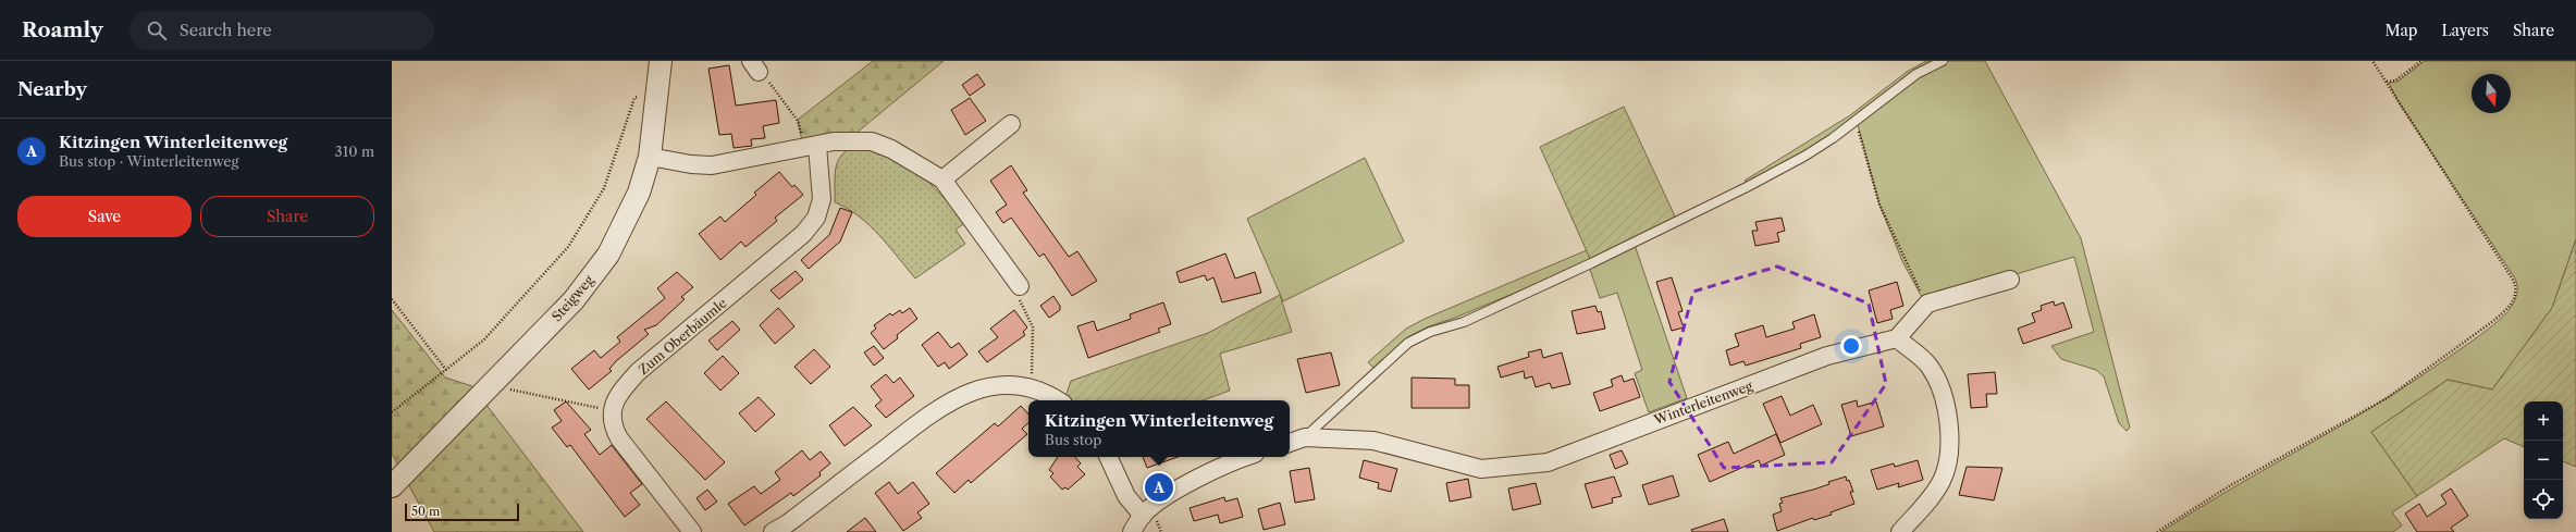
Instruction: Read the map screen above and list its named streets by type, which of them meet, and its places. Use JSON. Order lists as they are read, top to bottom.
{
  "streets": {
    "street": ["Steigweg", "Zum Oberbäumle", "Winterleitenweg"]
  },
  "scale_bar": "50 m",
  "north": "bottom",
  "page": {
    "header": "Roamly",
    "search": "Search here",
    "nav": ["Map", "Layers", "Share"],
    "heading": "Nearby",
    "list": [
      {
        "mark": "A",
        "name": "Kitzingen Winterleitenweg",
        "note": "Bus stop · Winterleitenweg",
        "value": "310 m"
      }
    ],
    "buttons": ["Save", "Share"],
    "popup": ["Kitzingen Winterleitenweg", "Bus stop"],
    "map_buttons": ["+", "−"],
    "pins": "A",
    "scale": "50 m"
  }
}
